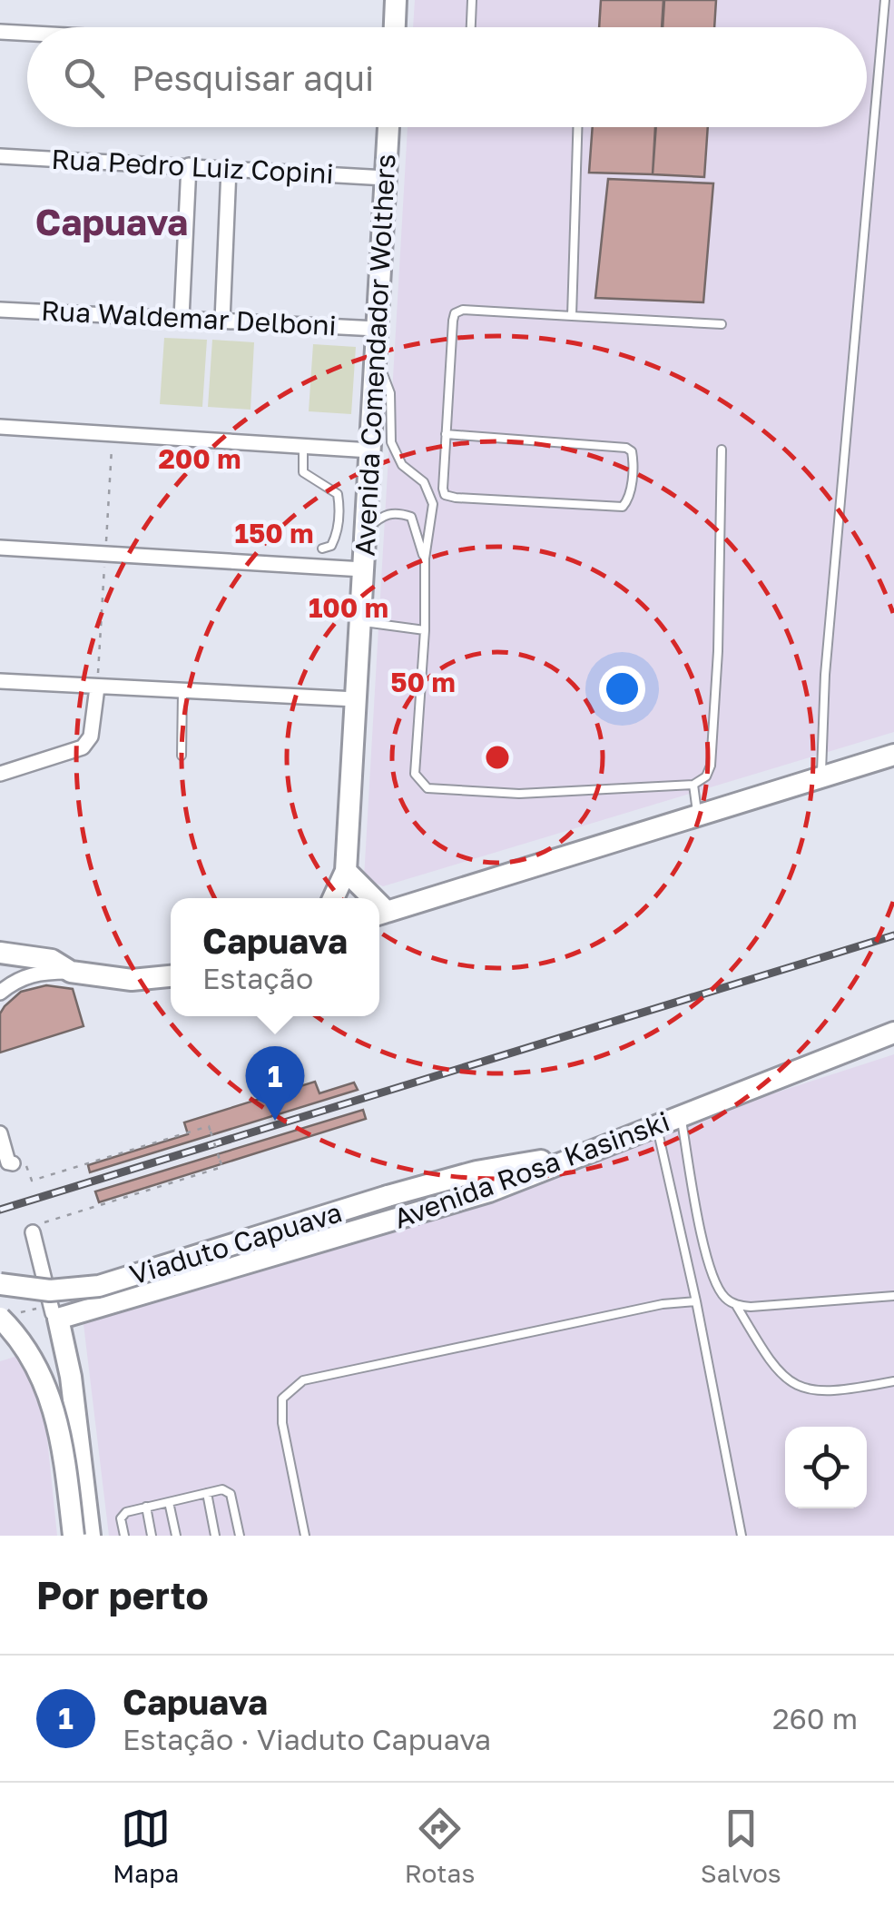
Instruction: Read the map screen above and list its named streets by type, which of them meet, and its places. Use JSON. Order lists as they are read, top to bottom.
{
  "streets": {
    "main road": ["Avenida Comendador Wolthers", "Avenida Rosa Kasinski", "Viaduto Capuava"],
    "street": ["Rua Pedro Luiz Copini", "Rua Waldemar Delboni"]
  },
  "crossings": [
    ["Rua Pedro Luiz Copini", "Avenida Comendador Wolthers"],
    ["Rua Waldemar Delboni", "Avenida Comendador Wolthers"],
    ["Avenida Rosa Kasinski", "Viaduto Capuava"]
  ],
  "districts": ["Capuava"],
  "page": {
    "search": "Pesquisar aqui",
    "popup": ["Capuava", "Estação"],
    "pins": "1",
    "heading": "Por perto",
    "list": [
      {
        "mark": "1",
        "name": "Capuava",
        "note": "Estação · Viaduto Capuava",
        "value": "260 m"
      }
    ],
    "nav": ["Mapa", "Rotas", "Salvos"]
  },
  "rings": [
    "200 m",
    "150 m",
    "100 m",
    "50 m"
  ]
}
